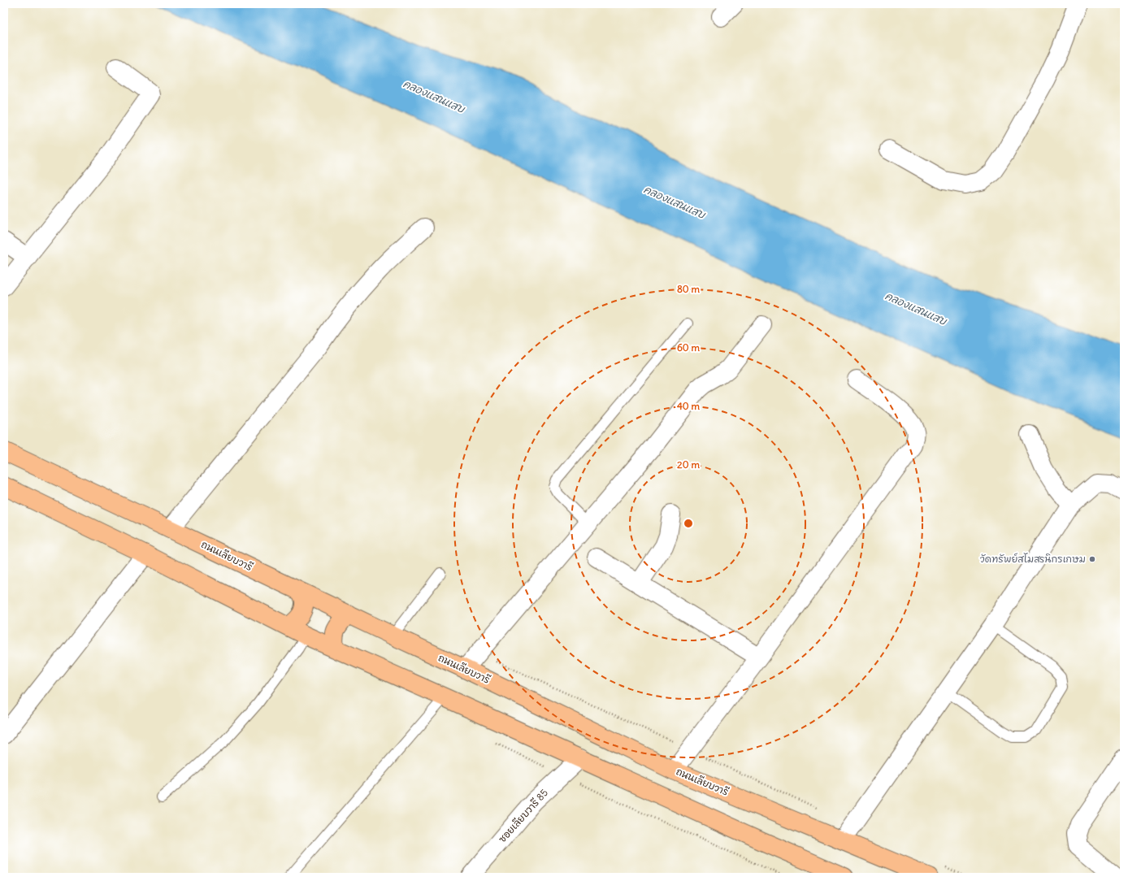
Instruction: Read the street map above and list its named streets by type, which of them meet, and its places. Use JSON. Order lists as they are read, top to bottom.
{
  "streets": {
    "main road": ["ถนนเลียบวารี"],
    "street": ["ซอยเลียบวารี 85"]
  },
  "water": ["คลองแสนแสบ"],
  "places": ["วัดทรัพย์สโมสรนิกรเกษม"],
  "rings": [
    "80 m",
    "60 m",
    "40 m",
    "20 m"
  ]
}
